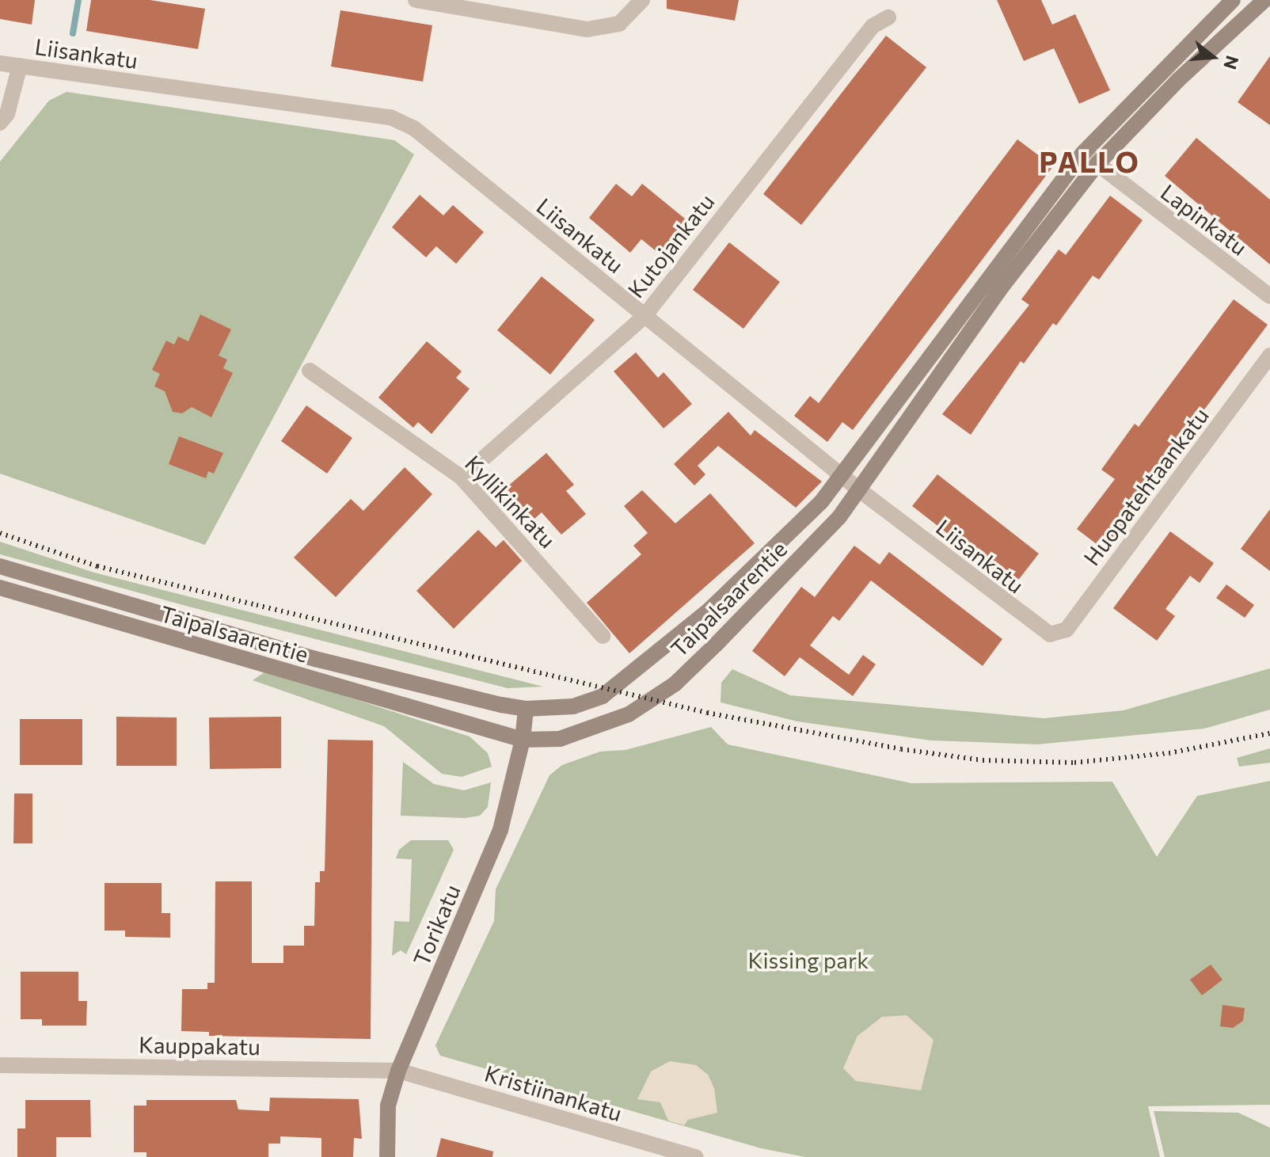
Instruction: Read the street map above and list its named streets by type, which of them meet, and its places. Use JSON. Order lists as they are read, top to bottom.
{
  "streets": {
    "main road": ["Taipalsaarentie", "Torikatu"],
    "street": [
      "Liisankatu",
      "Lapinkatu",
      "Kutojankatu",
      "Huopatehtaankatu",
      "Kyllikinkatu",
      "Kauppakatu",
      "Kristiinankatu"
    ]
  },
  "crossings": [
    ["Liisankatu", "Kutojankatu"],
    ["Liisankatu", "Huopatehtaankatu"],
    ["Liisankatu", "Taipalsaarentie"],
    ["Lapinkatu", "Taipalsaarentie"],
    ["Kutojankatu", "Kyllikinkatu"],
    ["Taipalsaarentie", "Torikatu"],
    ["Torikatu", "Kauppakatu"],
    ["Torikatu", "Kristiinankatu"],
    ["Kauppakatu", "Kristiinankatu"]
  ],
  "districts": ["PALLO"],
  "parks": ["Kissing park"],
  "north": "right"
}
